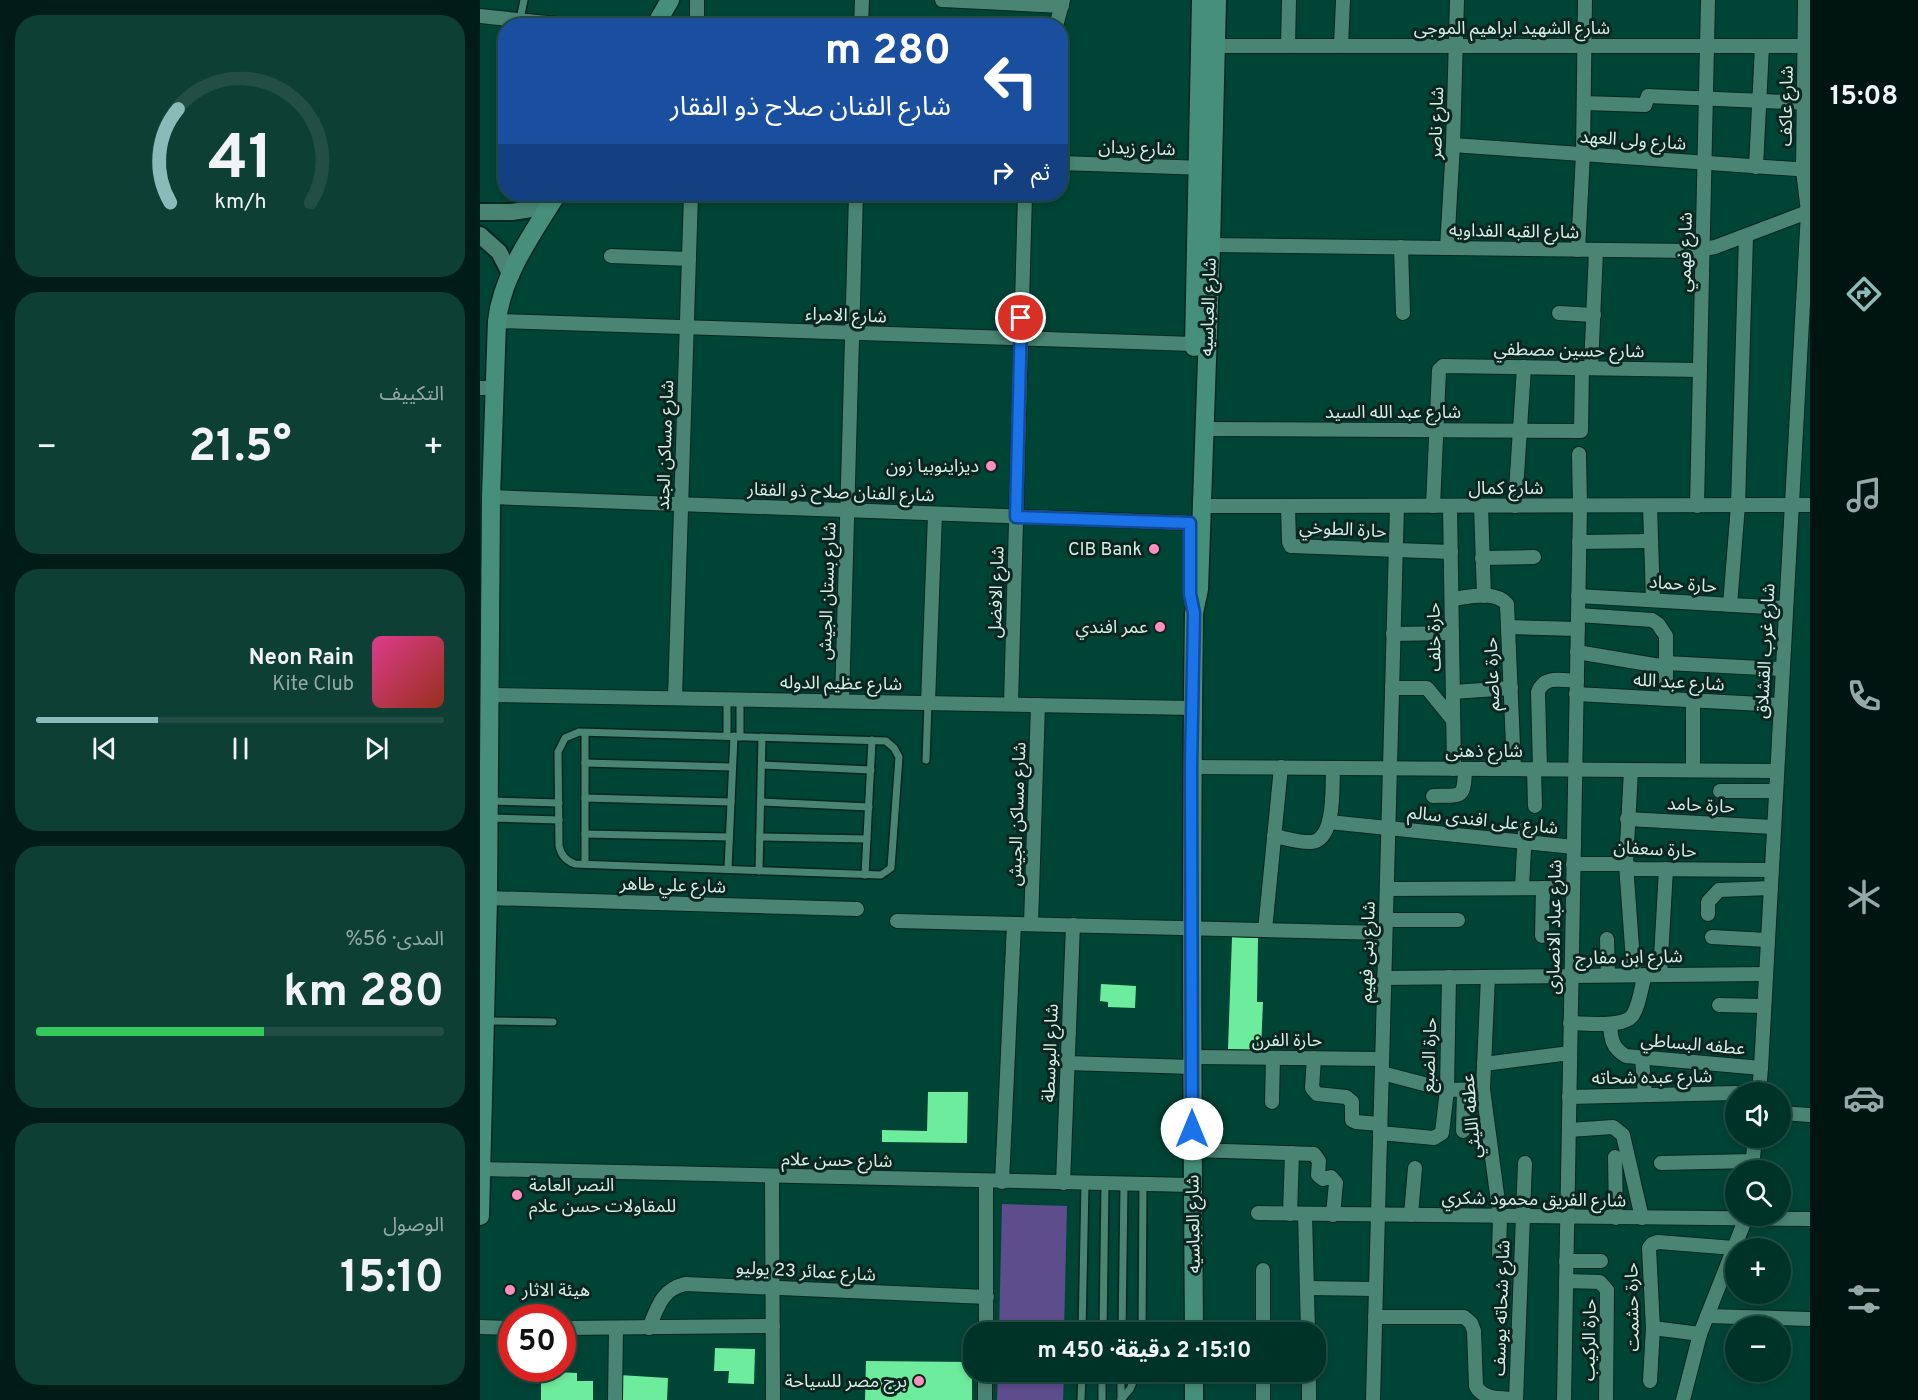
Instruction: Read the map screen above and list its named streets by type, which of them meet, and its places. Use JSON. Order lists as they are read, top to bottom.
{
  "streets": {
    "main road": ["شارع العباسيه"],
    "street": [
      "شارع الشهيد ابراهيم الموجى",
      "شارع عاكف",
      "شارع ناصر",
      "شارع ولى العهد",
      "شارع زيدان",
      "شارع القبه الفداويه",
      "شارع فهمي",
      "شارع الامراء",
      "شارع حسين مصطفي",
      "شارع عبد الله السيد",
      "شارع مساكن الجند",
      "شارع كمال",
      "شارع الفنان صلاح ذو الفقار",
      "حارة الطوخي",
      "حارة حماد",
      "شارع بستان الجيش",
      "شارع الافضل",
      "حارة خلف",
      "شارع غرب القشلاق",
      "حارة عاصم",
      "شارع عبد الله",
      "شارع عظيم الدوله",
      "شارع ذهنى",
      "حارة حامد",
      "شارع مساكن الجيش",
      "شارع على افندى سالم",
      "حارة سعفان",
      "شارع علي طاهر",
      "شارع عباد الانصارى",
      "شارع بنى فهيم",
      "شارع ابن مفارج",
      "حارة الفرن",
      "عطفه البساطي",
      "شارع البوسطة",
      "حارة الضبع",
      "شارع عبده شحاته",
      "عطفه الليثي",
      "شارع حسن علام",
      "شارع الفريق محمود شكري",
      "شارع عمائر 23 يوليو",
      "حارة حشمت",
      "شارع شحاته يوسف",
      "حارة الركيب"
    ]
  },
  "crossings": [
    ["شارع الشهيد ابراهيم الموجى", "شارع عاكف"],
    ["شارع الشهيد ابراهيم الموجى", "شارع ناصر"],
    ["شارع الشهيد ابراهيم الموجى", "شارع فهمي"],
    ["شارع الشهيد ابراهيم الموجى", "شارع العباسيه"],
    ["شارع عاكف", "شارع ولى العهد"],
    ["شارع عاكف", "شارع القبه الفداويه"],
    ["شارع عاكف", "شارع غرب القشلاق"],
    ["شارع ناصر", "شارع ولى العهد"],
    ["شارع ناصر", "شارع القبه الفداويه"],
    ["شارع ولى العهد", "شارع فهمي"],
    ["شارع زيدان", "شارع العباسيه"],
    ["شارع القبه الفداويه", "شارع فهمي"],
    ["شارع القبه الفداويه", "شارع العباسيه"],
    ["شارع القبه الفداويه", "شارع غرب القشلاق"],
    ["شارع فهمي", "شارع حسين مصطفي"],
    ["شارع فهمي", "شارع كمال"],
    ["شارع العباسيه", "شارع الامراء"],
    ["شارع العباسيه", "شارع عبد الله السيد"],
    ["شارع العباسيه", "شارع كمال"],
    ["شارع العباسيه", "شارع الفنان صلاح ذو الفقار"],
    ["شارع العباسيه", "شارع عظيم الدوله"],
    ["شارع العباسيه", "شارع ذهنى"],
    ["شارع العباسيه", "حارة الفرن"],
    ["شارع العباسيه", "شارع حسن علام"],
    ["شارع الامراء", "شارع مساكن الجند"],
    ["شارع الامراء", "شارع بستان الجيش"],
    ["شارع الامراء", "شارع الافضل"],
    ["شارع حسين مصطفي", "شارع عبد الله السيد"],
    ["شارع مساكن الجند", "شارع الفنان صلاح ذو الفقار"],
    ["شارع مساكن الجند", "شارع عظيم الدوله"],
    ["شارع كمال", "حارة الطوخي"],
    ["شارع كمال", "حارة خلف"],
    ["شارع كمال", "شارع غرب القشلاق"],
    ["شارع كمال", "شارع عباد الانصارى"],
    ["شارع كمال", "شارع بنى فهيم"],
    ["شارع الفنان صلاح ذو الفقار", "شارع بستان الجيش"],
    ["شارع الفنان صلاح ذو الفقار", "شارع الافضل"],
    ["حارة الطوخي", "شارع بنى فهيم"],
    ["حارة حماد", "شارع غرب القشلاق"],
    ["حارة حماد", "شارع عباد الانصارى"],
    ["شارع بستان الجيش", "شارع عظيم الدوله"],
    ["شارع الافضل", "شارع عظيم الدوله"],
    ["حارة خلف", "شارع ذهنى"],
    ["شارع غرب القشلاق", "شارع عبد الله"],
    ["شارع غرب القشلاق", "شارع ذهنى"],
    ["شارع غرب القشلاق", "حارة حامد"],
    ["شارع غرب القشلاق", "حارة سعفان"],
    ["شارع غرب القشلاق", "شارع ابن مفارج"],
    ["شارع غرب القشلاق", "عطفه البساطي"],
    ["حارة عاصم", "شارع ذهنى"],
    ["شارع عبد الله", "شارع ذهنى"],
    ["شارع عبد الله", "شارع عباد الانصارى"],
    ["شارع عظيم الدوله", "شارع مساكن الجيش"],
    ["شارع ذهنى", "شارع عباد الانصارى"],
    ["شارع ذهنى", "شارع بنى فهيم"],
    ["شارع على افندى سالم", "شارع عباد الانصارى"],
    ["شارع على افندى سالم", "شارع بنى فهيم"],
    ["حارة سعفان", "شارع عباد الانصارى"],
    ["شارع عباد الانصارى", "شارع ابن مفارج"],
    ["شارع عباد الانصارى", "شارع عبده شحاته"],
    ["شارع عباد الانصارى", "شارع الفريق محمود شكري"],
    ["شارع عباد الانصارى", "حارة الركيب"],
    ["شارع بنى فهيم", "شارع ابن مفارج"],
    ["شارع بنى فهيم", "حارة الفرن"],
    ["شارع بنى فهيم", "حارة الضبع"],
    ["شارع بنى فهيم", "شارع الفريق محمود شكري"],
    ["شارع ابن مفارج", "حارة الضبع"],
    ["شارع ابن مفارج", "عطفه الليثي"],
    ["حارة الفرن", "شارع البوسطة"],
    ["شارع البوسطة", "شارع حسن علام"],
    ["عطفه الليثي", "شارع الفريق محمود شكري"],
    ["شارع الفريق محمود شكري", "شارع شحاته يوسف"]
  ],
  "places": [
    "ديزاينوبيا زون",
    "CIB Bank",
    "عمر افندي",
    "النصر العامة للمقاولات حسن علام",
    "هيئة الاثار",
    "برج مصر للسياحة"
  ],
  "page": {
    "tabs": "15:08",
    "turn": ["280 m", "شارع الفنان صلاح ذو الفقار"],
    "then": "ثم",
    "tile": [
      "التكييف",
      ["المدى · 56%", "280 km"],
      ["الوصول", "15:10"]
    ],
    "heat": ["−", "21.5°", "+"],
    "song": ["Neon Rain", "Kite Club"],
    "map_buttons": ["+", "−"],
    "limit": "50",
    "trip": "15:10 · 2 دقيقة · 450 m",
    "gauge": ["41", "km/h"]
  }
}
